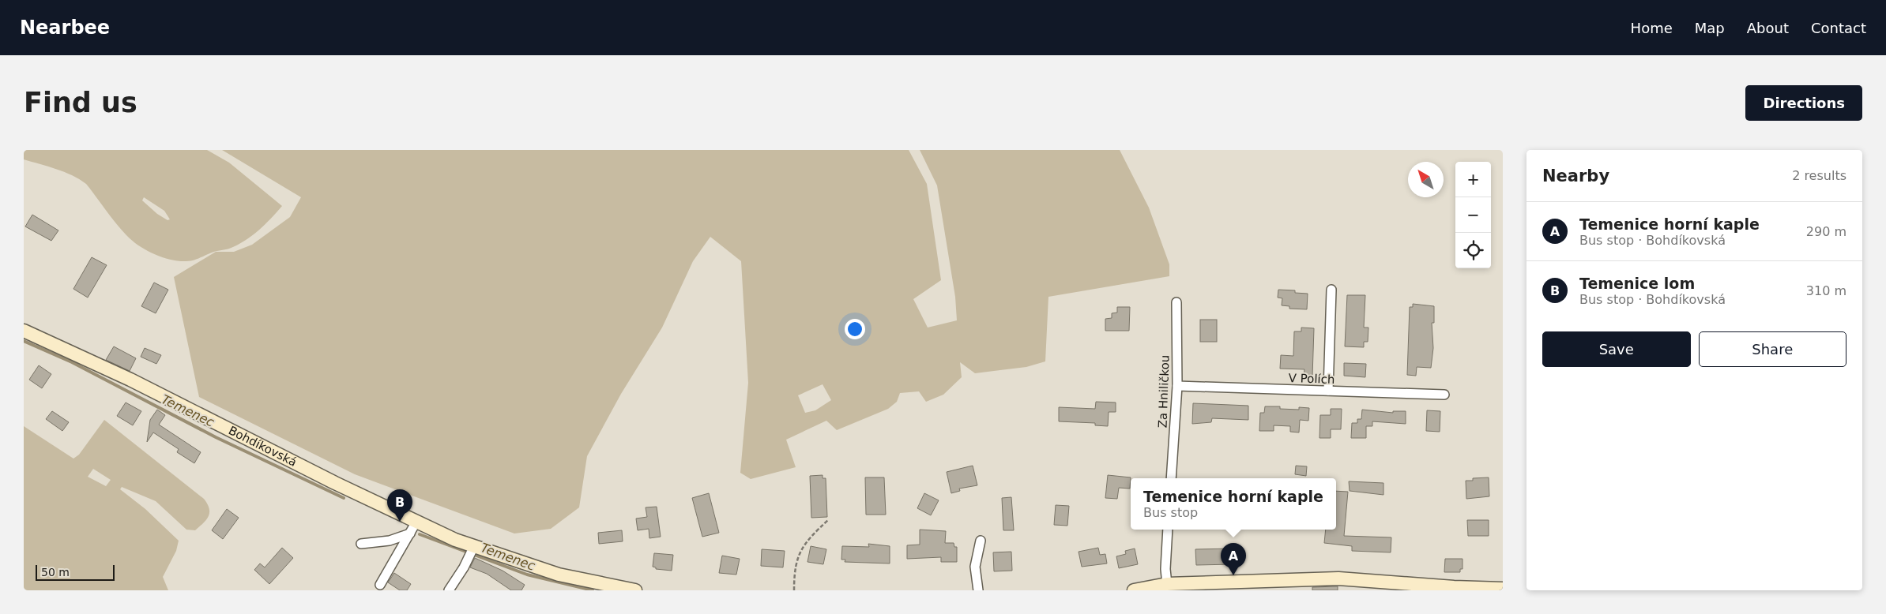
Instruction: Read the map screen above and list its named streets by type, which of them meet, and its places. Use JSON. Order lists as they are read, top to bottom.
{
  "streets": {
    "street": ["V Polích", "Za Hniličkou", "Bohdíkovská"]
  },
  "crossings": [
    ["V Polích", "Za Hniličkou"]
  ],
  "water": ["Temenec"],
  "scale_bar": "50 m",
  "north": "top left",
  "page": {
    "header": "Nearbee",
    "nav": [
      "Home",
      "Map",
      "About",
      "Contact"
    ],
    "buttons": [
      "Directions",
      ["Save", "Share"]
    ],
    "title": "Find us",
    "heading": ["Nearby", "2 results"],
    "map_buttons": ["+", "−"],
    "list": [
      {
        "mark": "A",
        "name": "Temenice horní kaple",
        "note": "Bus stop · Bohdíkovská",
        "value": "290 m"
      },
      {
        "mark": "B",
        "name": "Temenice lom",
        "note": "Bus stop · Bohdíkovská",
        "value": "310 m"
      }
    ],
    "popup": ["Temenice horní kaple", "Bus stop"],
    "pins": ["B", "A"],
    "scale": "50 m"
  }
}
